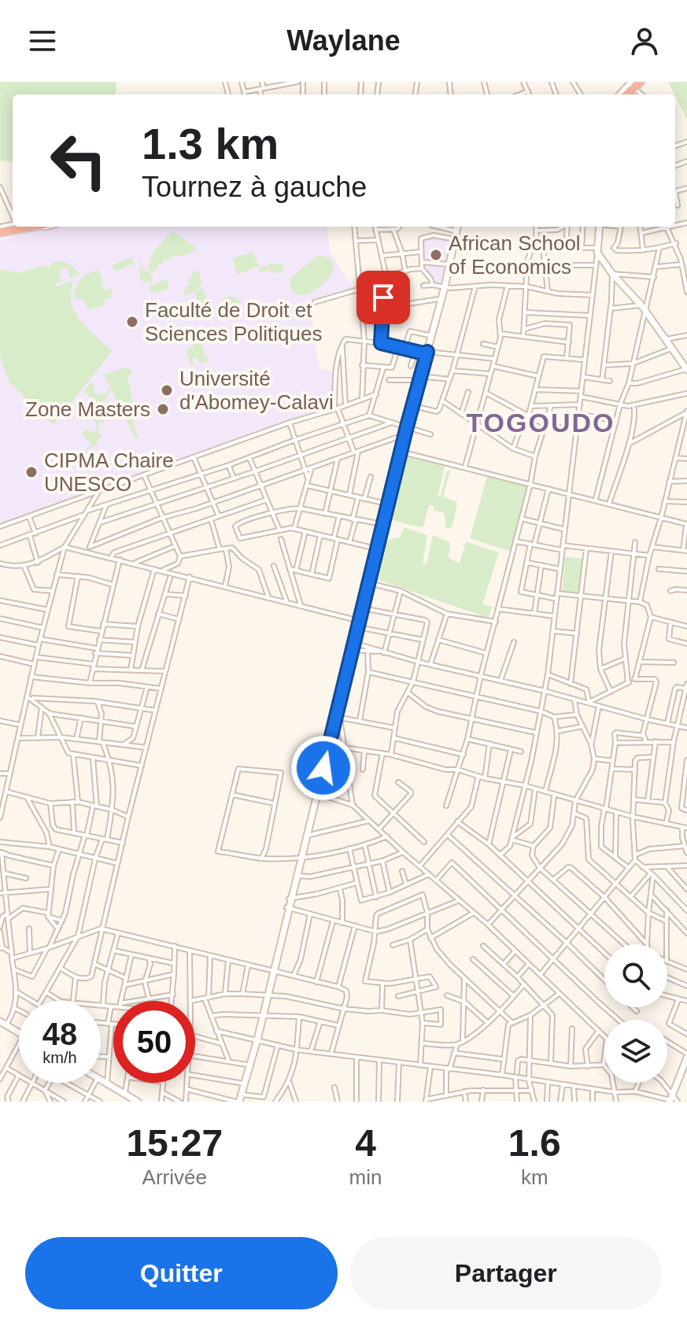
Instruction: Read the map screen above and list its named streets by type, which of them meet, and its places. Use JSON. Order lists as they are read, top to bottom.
{
  "districts": ["TOGOUDO"],
  "places": [
    "African School of Economics",
    "Faculté de Droit et Sciences Politiques",
    "Université d'Abomey-Calavi",
    "Zone Masters",
    "CIPMA Chaire UNESCO"
  ],
  "page": {
    "header": "Waylane",
    "turn": ["1.3 km", "Tournez à gauche"],
    "speed": "48 km/h",
    "limit": "50",
    "eta": [
      "15:27",
      "Arrivée",
      "4",
      "min",
      "1.6",
      "km"
    ],
    "buttons": ["Quitter", "Partager"]
  }
}
